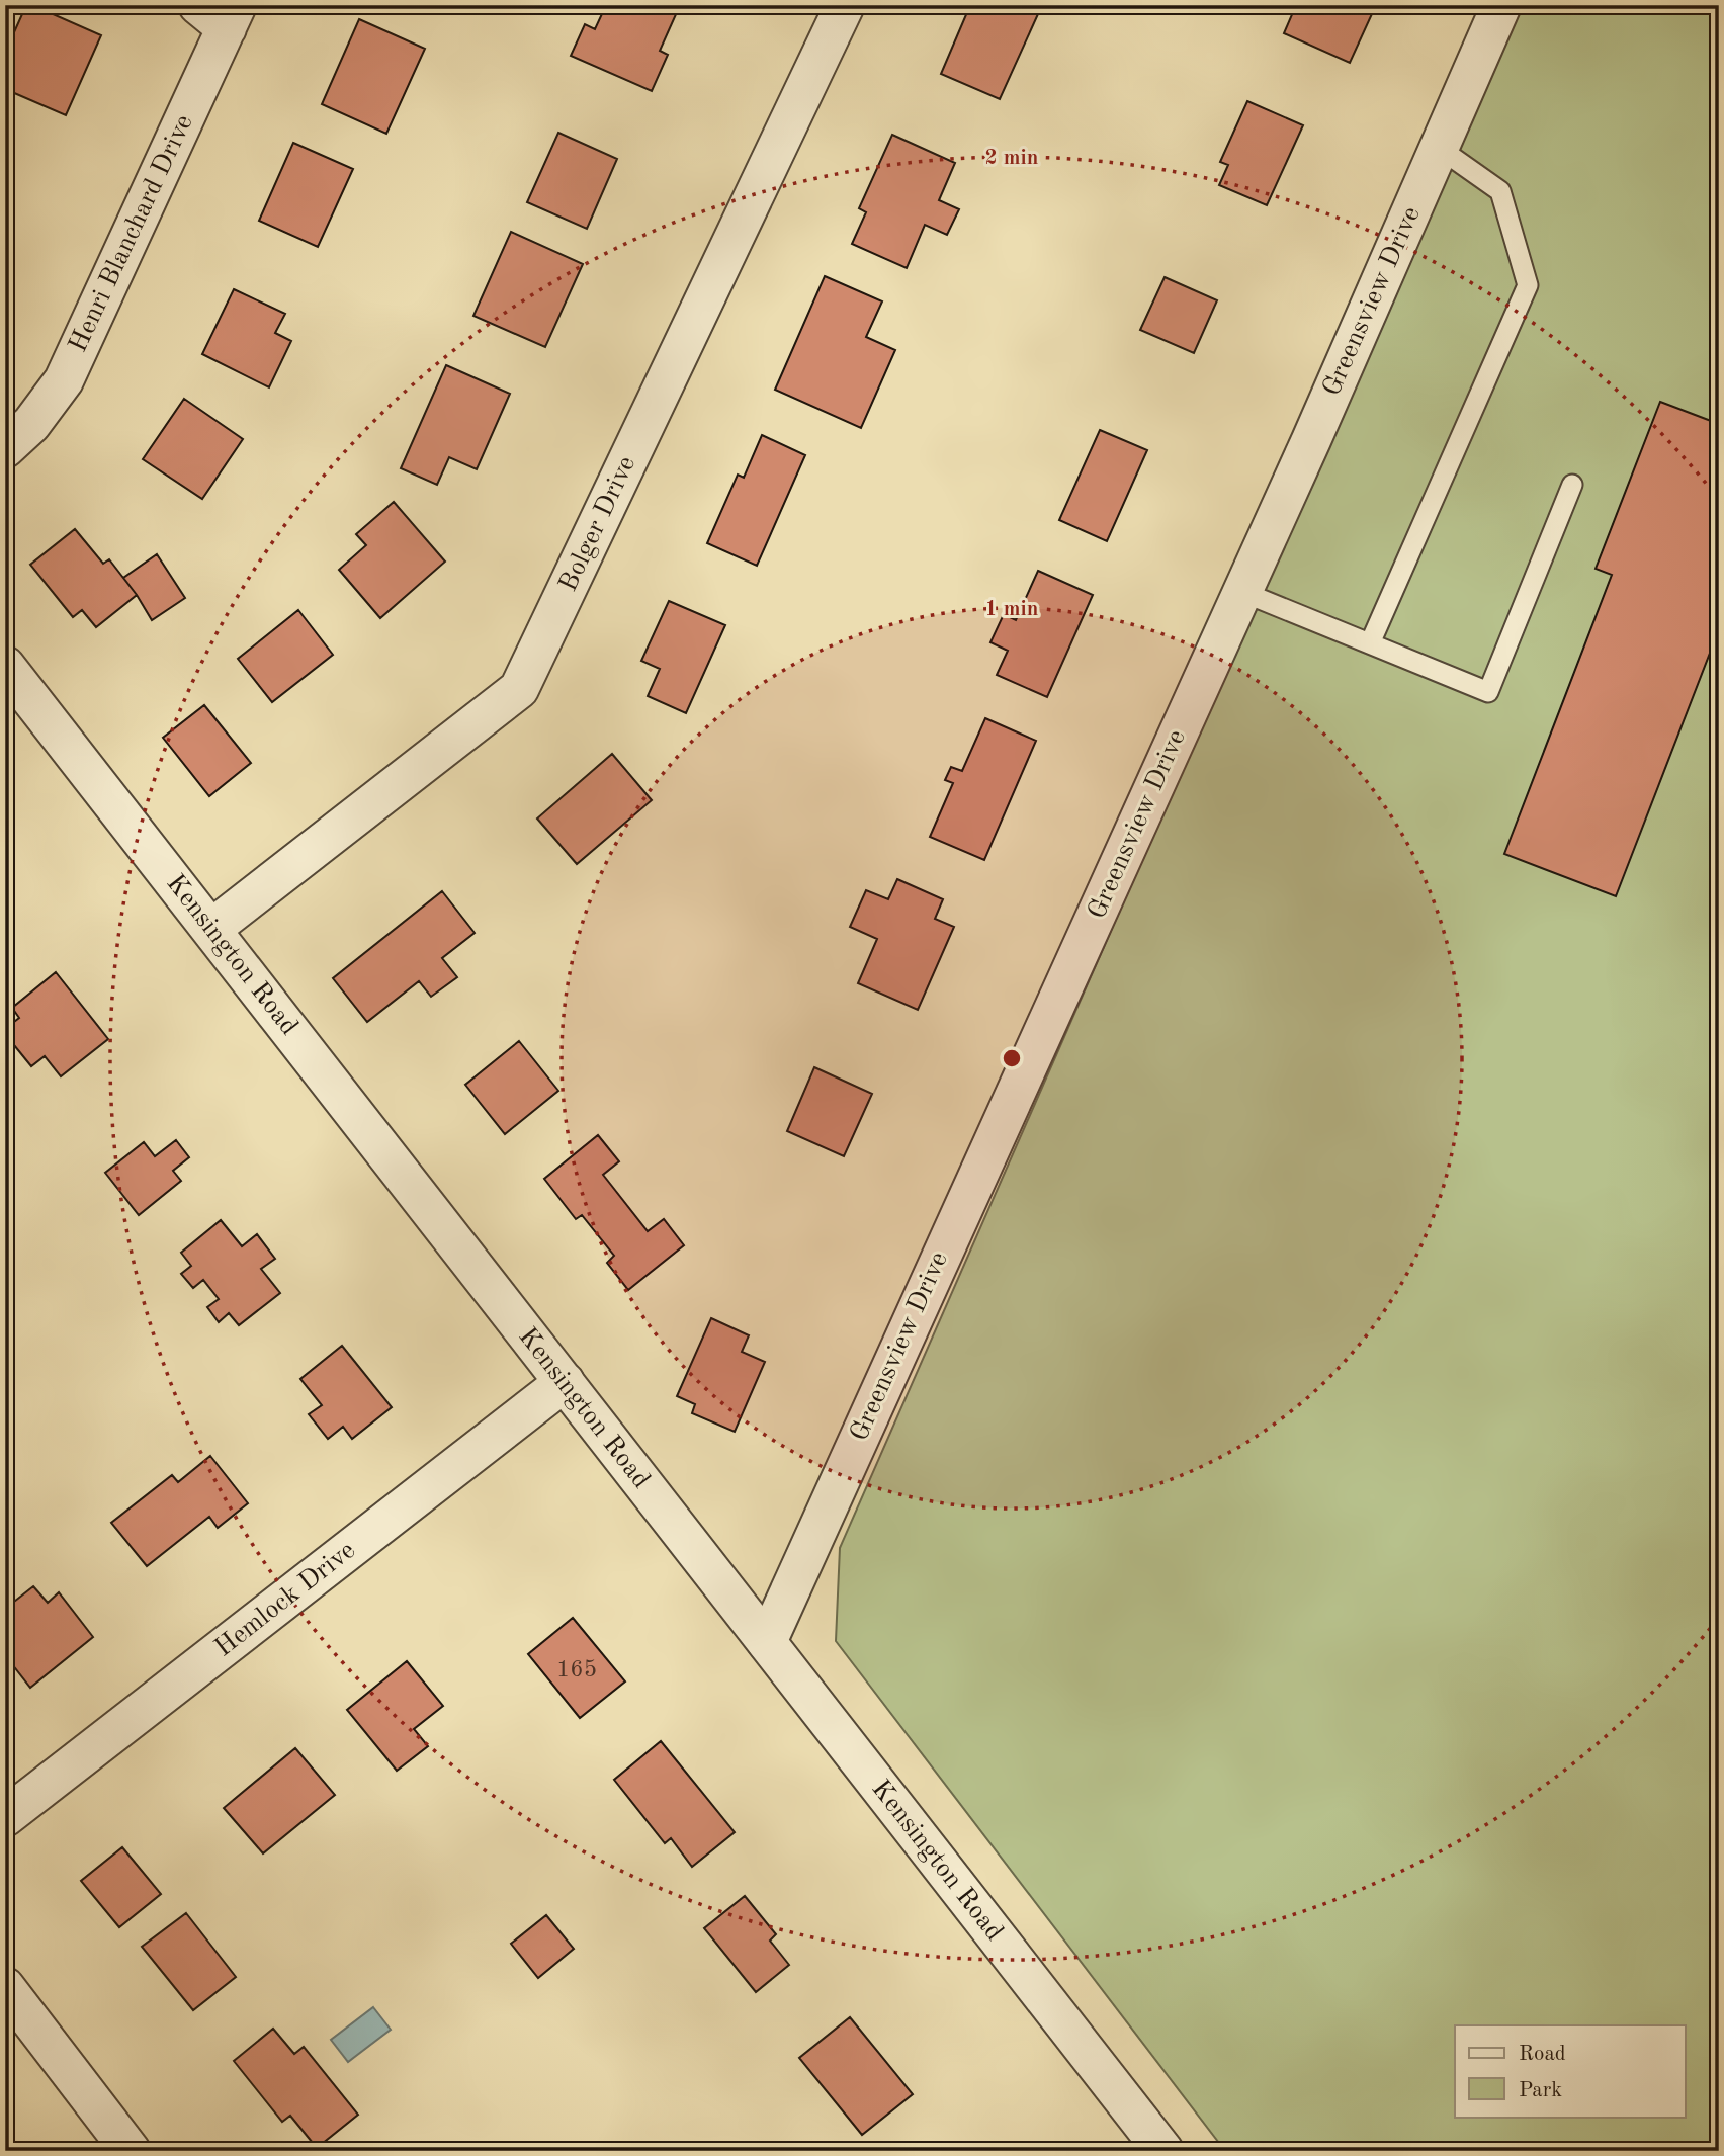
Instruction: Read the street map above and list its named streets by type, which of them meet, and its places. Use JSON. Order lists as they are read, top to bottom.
{
  "streets": {
    "street": [
      "Henri Blanchard Drive",
      "Greensview Drive",
      "Bolger Drive",
      "Kensington Road",
      "Hemlock Drive"
    ]
  },
  "crossings": [
    ["Greensview Drive", "Kensington Road"],
    ["Bolger Drive", "Kensington Road"],
    ["Kensington Road", "Hemlock Drive"]
  ],
  "house_numbers": ["165"],
  "legend": ["Road", "Park"],
  "rings": ["2 min", "1 min"]
}
